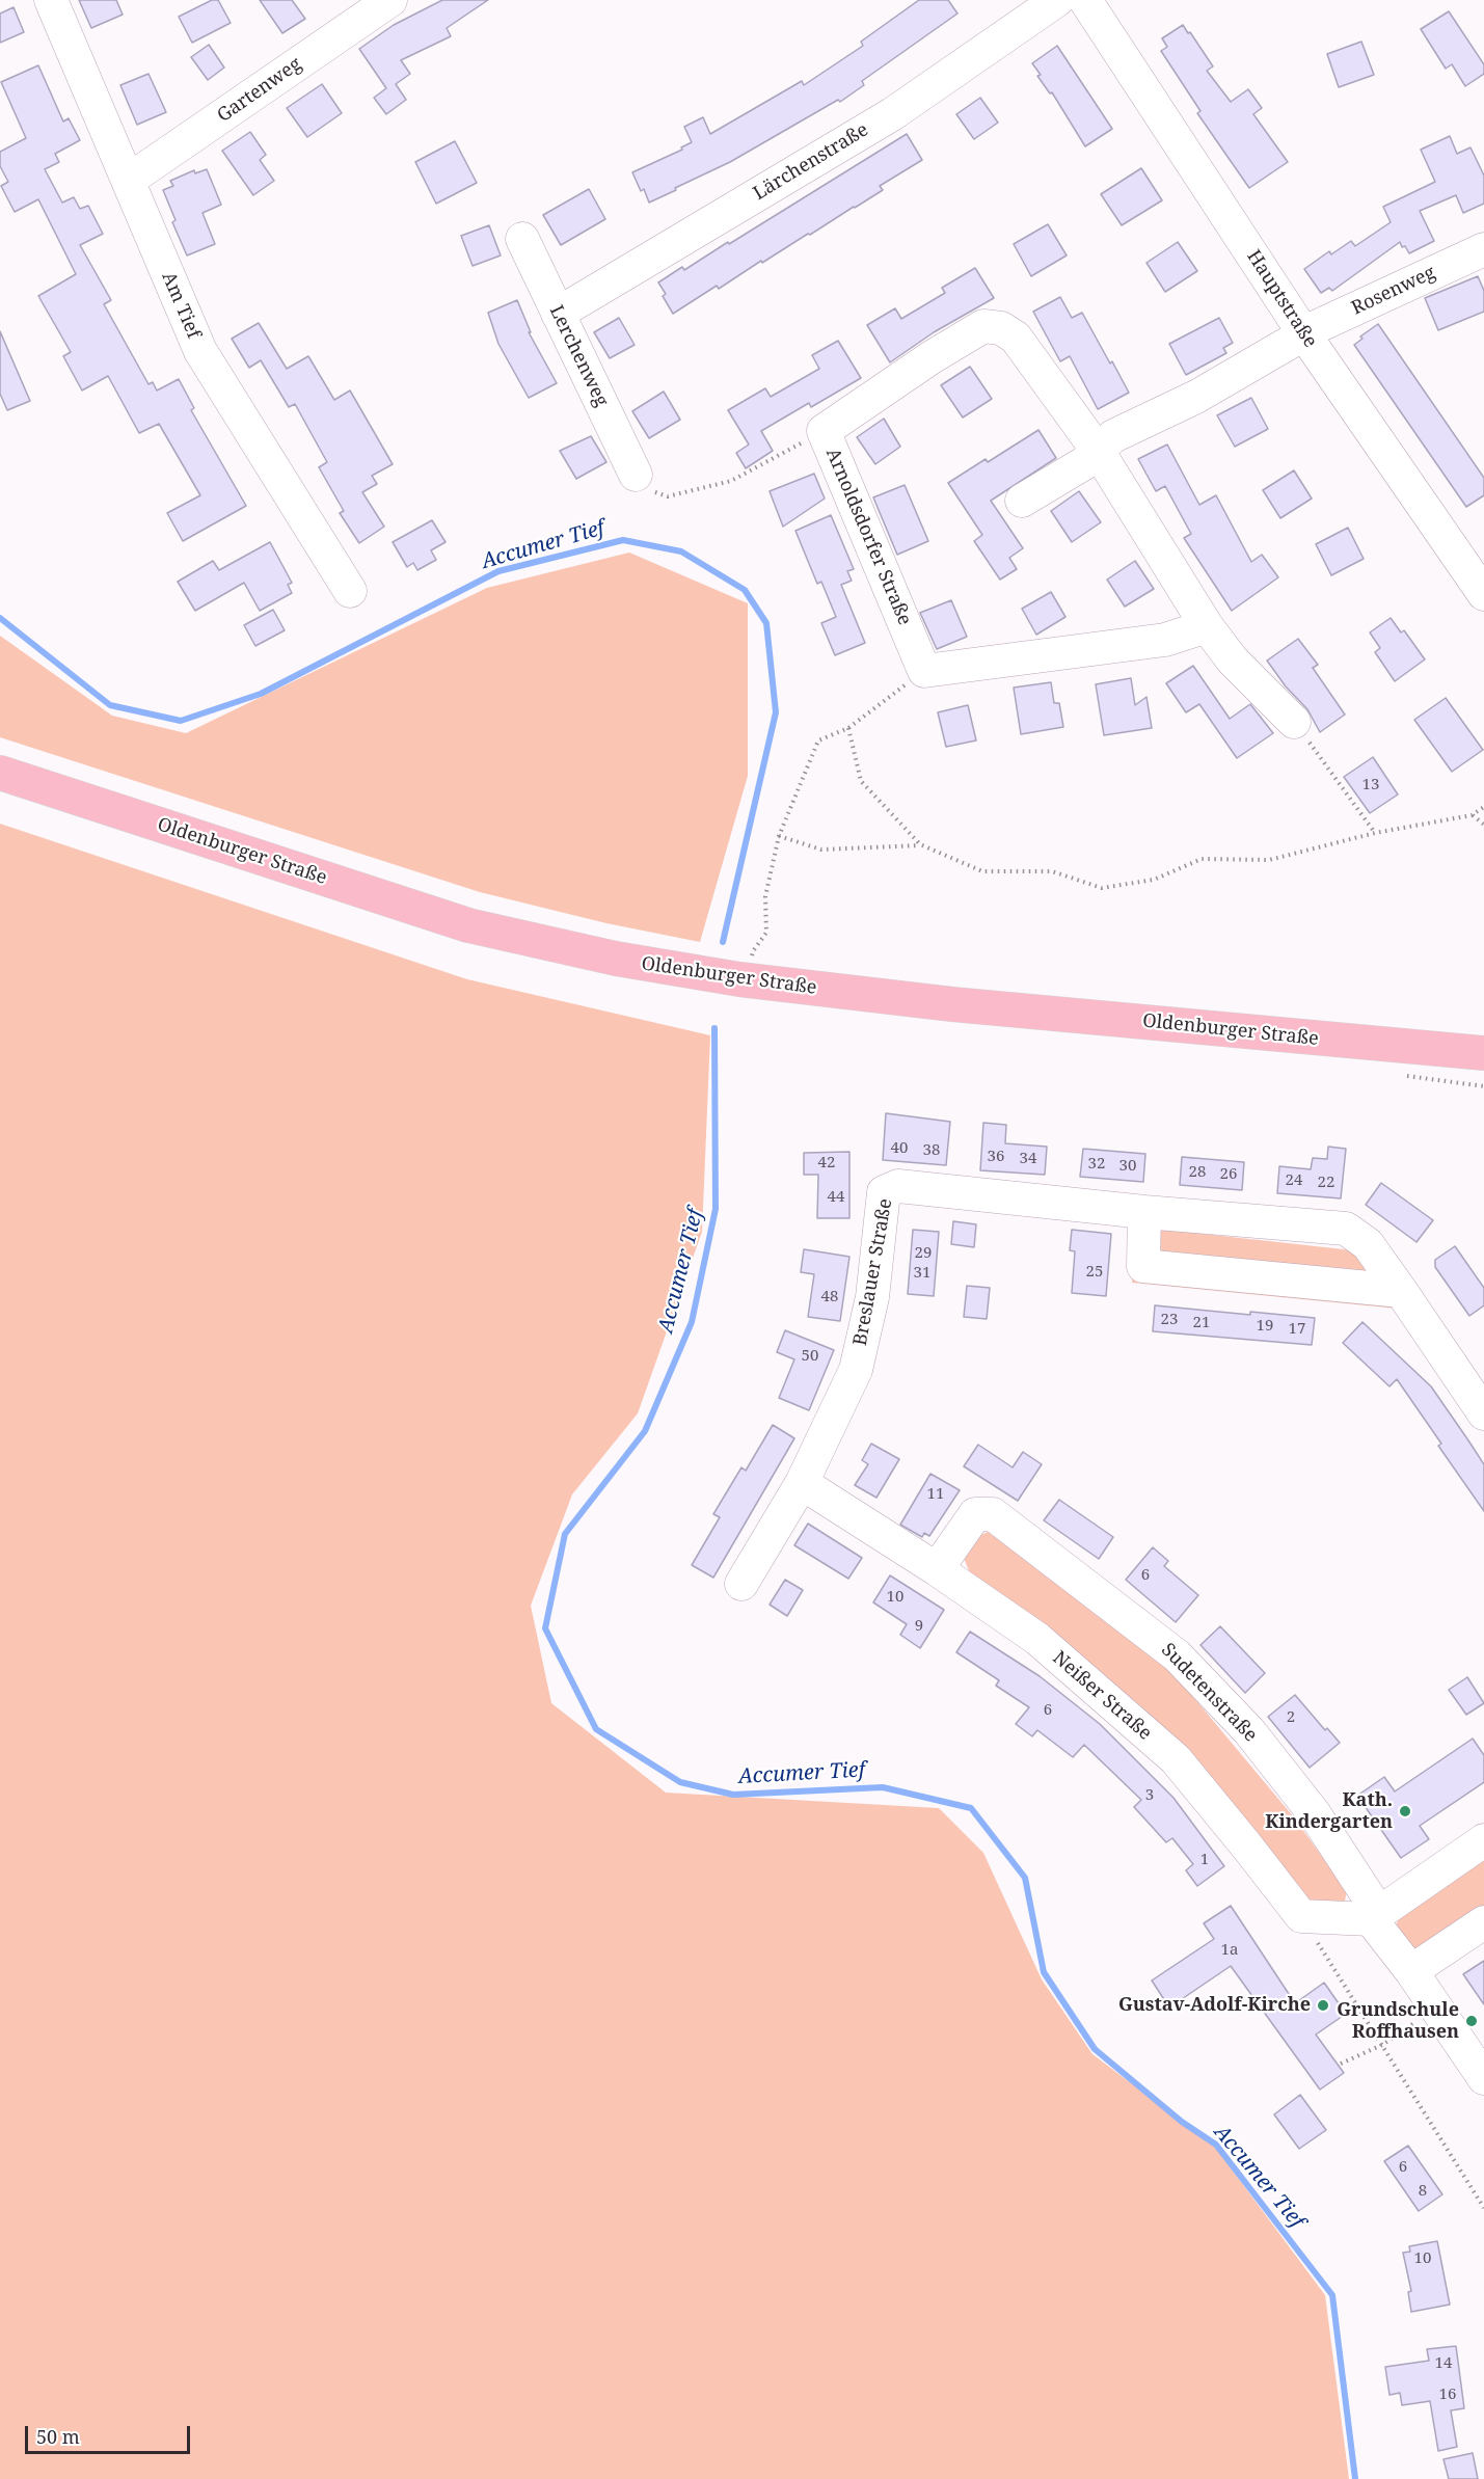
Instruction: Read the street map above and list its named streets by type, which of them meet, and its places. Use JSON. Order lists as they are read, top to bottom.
{
  "streets": {
    "main road": ["Oldenburger Straße"],
    "street": [
      "Gartenweg",
      "Lärchenstraße",
      "Rosenweg",
      "Hauptstraße",
      "Am Tief",
      "Lerchenweg",
      "Arnoldsdorfer Straße",
      "Breslauer Straße",
      "Sudetenstraße",
      "Neißer Straße"
    ]
  },
  "crossings": [
    ["Gartenweg", "Am Tief"],
    ["Lärchenstraße", "Lerchenweg"],
    ["Rosenweg", "Hauptstraße"],
    ["Breslauer Straße", "Neißer Straße"],
    ["Sudetenstraße", "Neißer Straße"]
  ],
  "water": ["Accumer Tief"],
  "places": ["Kath. Kindergarten", "Gustav-Adolf-Kirche", "Grundschule Roffhausen"],
  "house_numbers": [
    "13",
    "40",
    "38",
    "36",
    "34",
    "42",
    "32",
    "30",
    "28",
    "26",
    "24",
    "22",
    "44",
    "29",
    "25",
    "31",
    "48",
    "23",
    "21",
    "19",
    "17",
    "50",
    "11",
    "6",
    "10",
    "9",
    "6",
    "2",
    "3",
    "1",
    "1a",
    "6",
    "8",
    "10",
    "14",
    "16"
  ],
  "scale_bar": "50 m"
}
